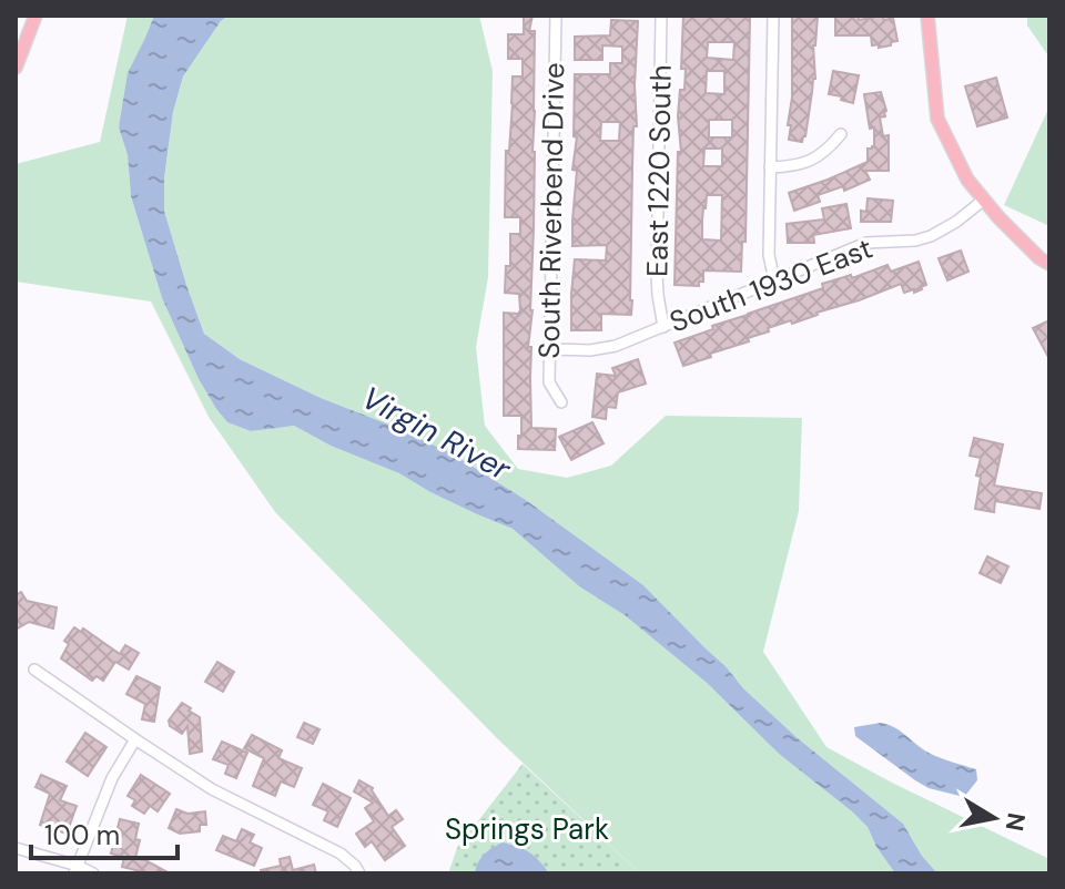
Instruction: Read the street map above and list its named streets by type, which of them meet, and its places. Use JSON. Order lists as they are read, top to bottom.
{
  "streets": {
    "street": ["East 1220 South", "South Riverbend Drive", "South 1930 East"]
  },
  "crossings": [
    ["East 1220 South", "South 1930 East"],
    ["South Riverbend Drive", "South 1930 East"]
  ],
  "water": ["Virgin River"],
  "parks": ["Springs Park"],
  "scale_bar": "100 m",
  "north": "right"
}
